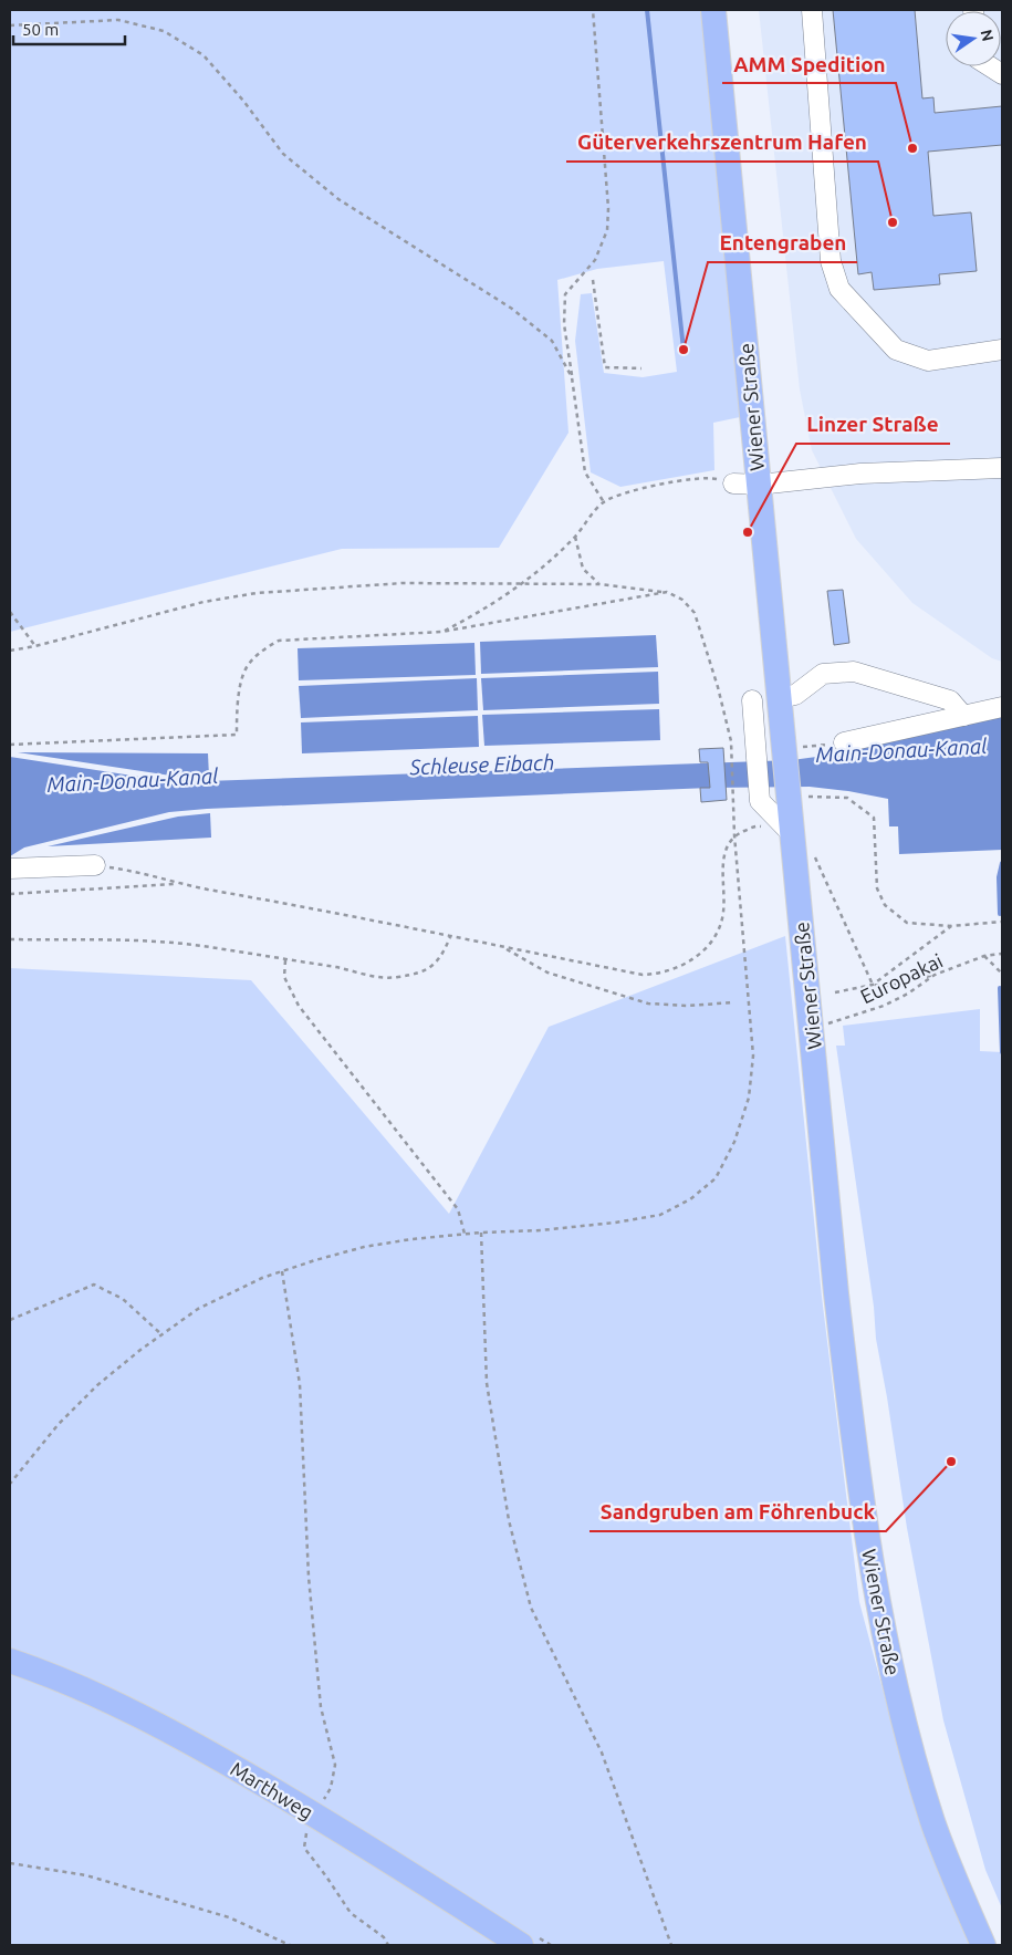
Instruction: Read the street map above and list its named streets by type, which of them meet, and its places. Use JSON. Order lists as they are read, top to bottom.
{
  "streets": {
    "main road": ["Wiener Straße", "Marthweg"],
    "path": ["Europakai"]
  },
  "crossings": [
    ["Wiener Straße", "Europakai"]
  ],
  "water": ["Main-Donau-Kanal", "Schleuse Eibach"],
  "places": [
    "AMM Spedition",
    "Güterverkehrszentrum Hafen",
    "Entengraben",
    "Linzer Straße",
    "Sandgruben am Föhrenbuck"
  ],
  "scale_bar": "50 m",
  "north": "right"
}
